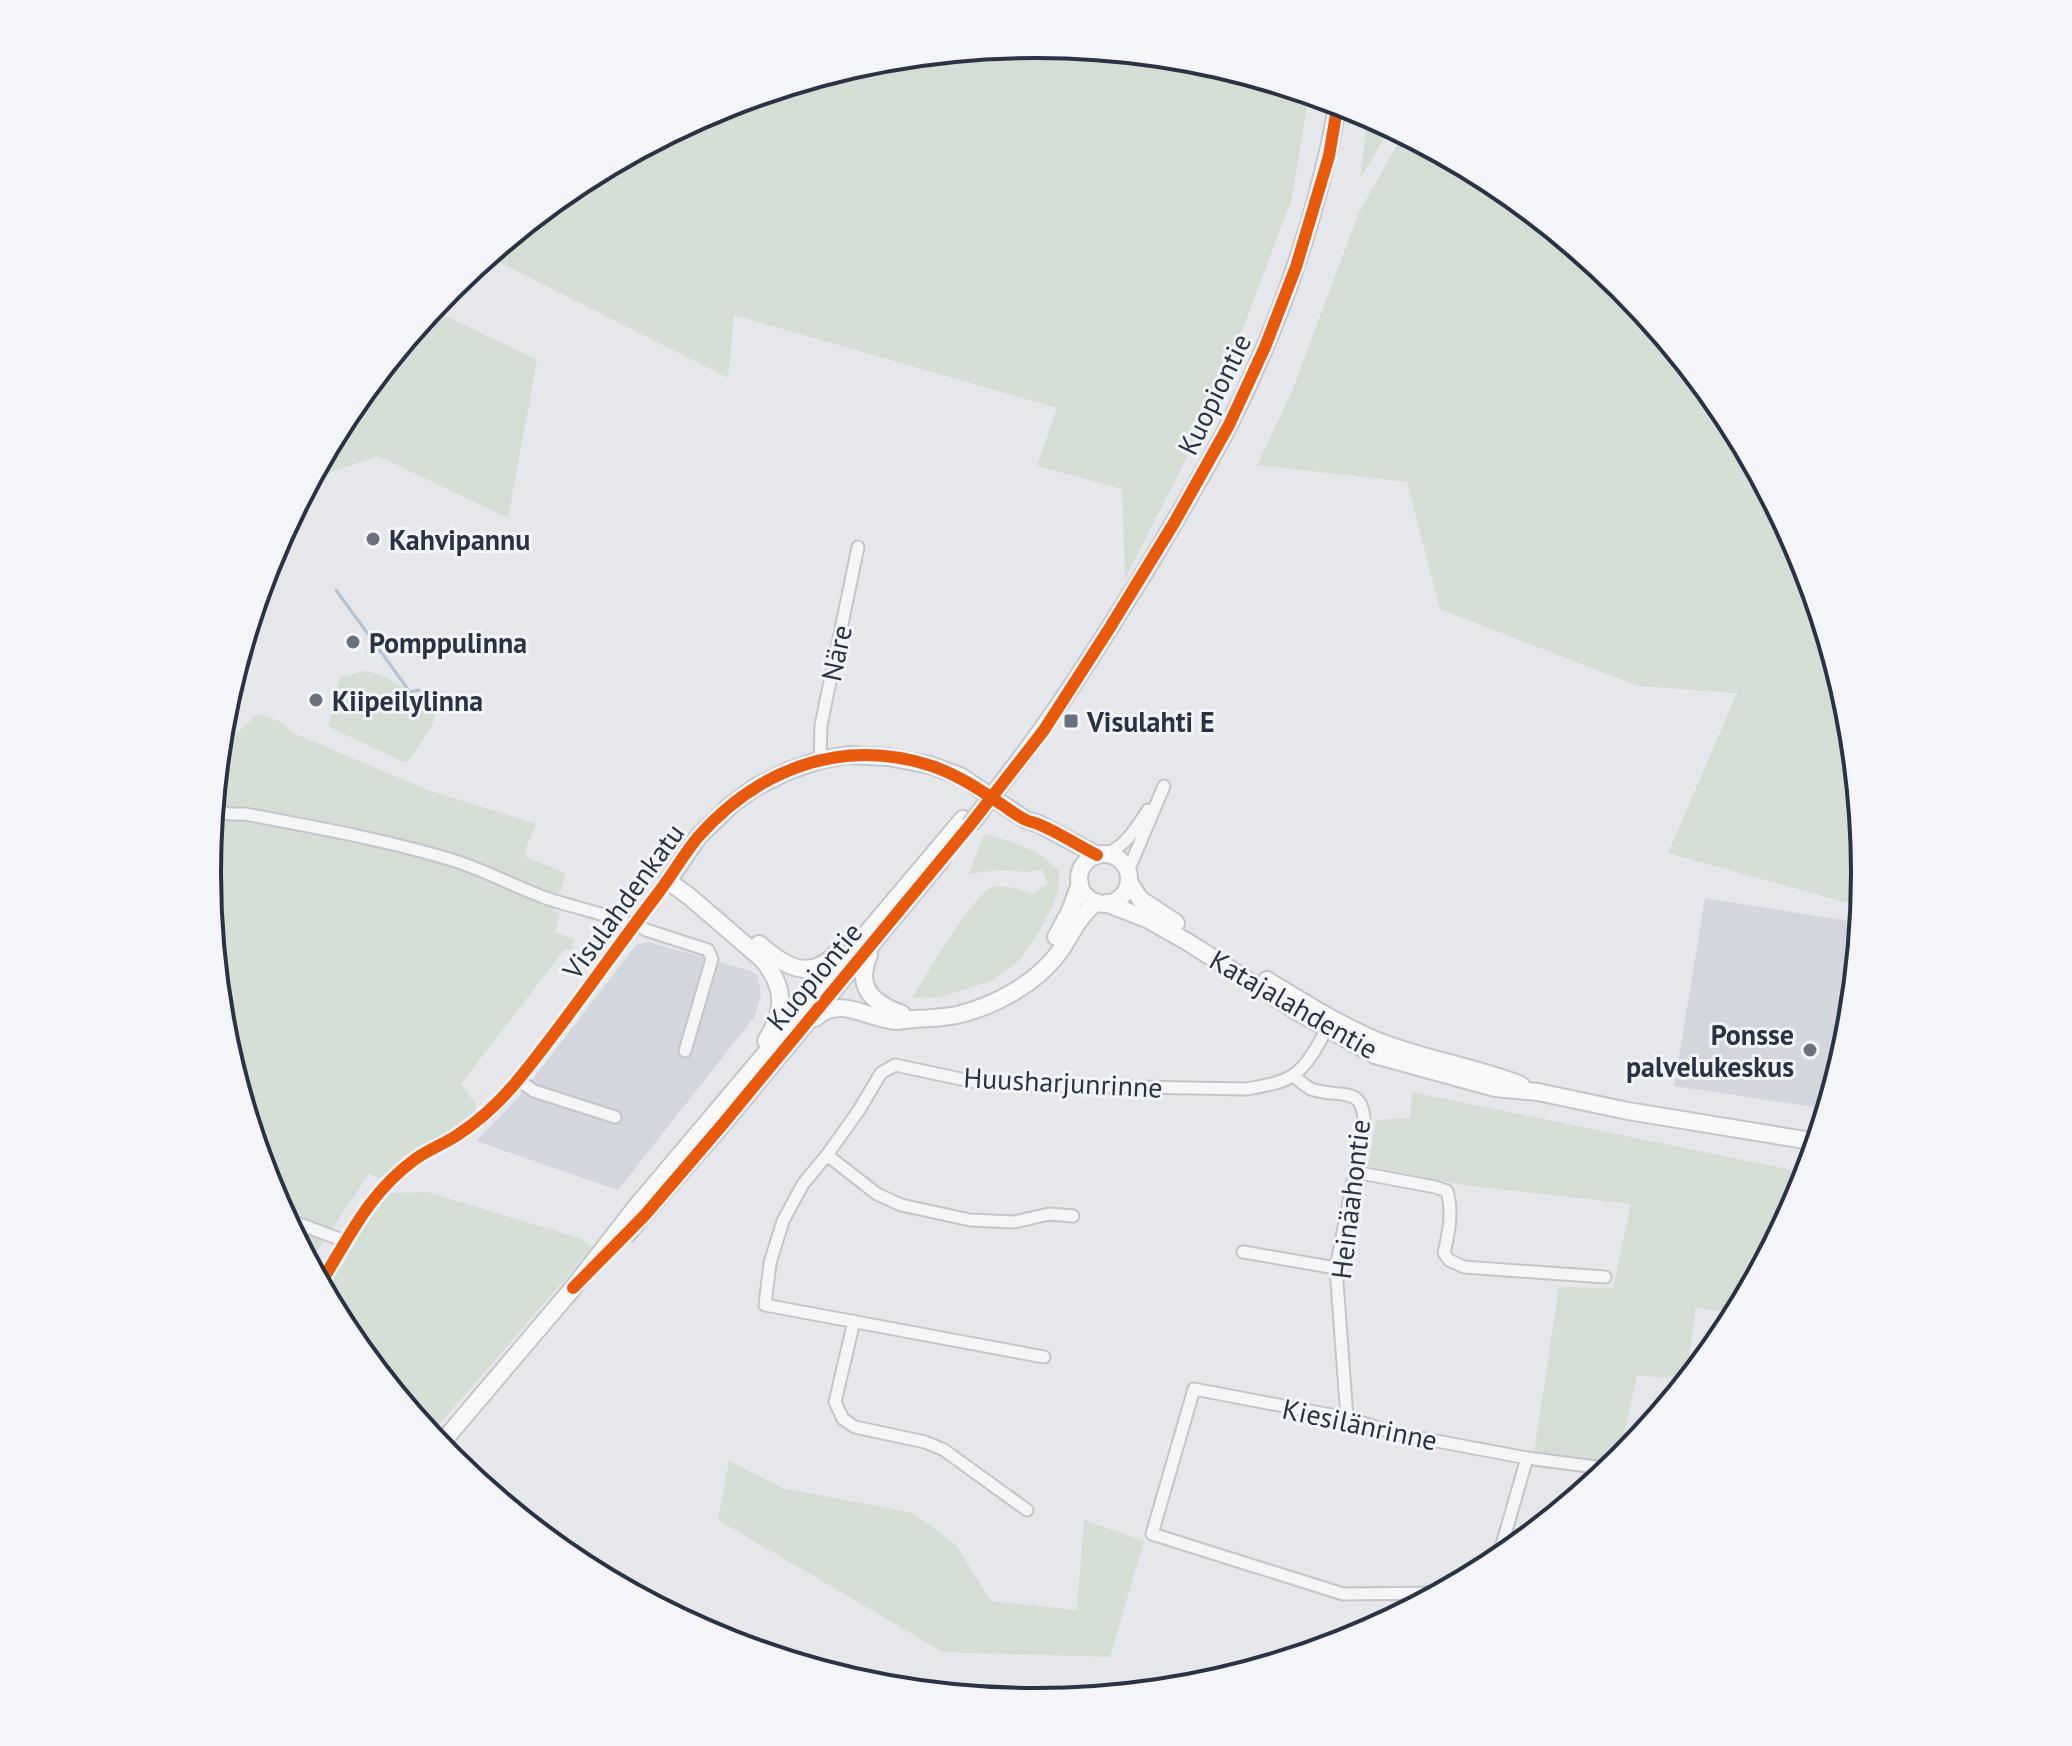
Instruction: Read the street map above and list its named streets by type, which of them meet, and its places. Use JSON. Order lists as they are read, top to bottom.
{
  "streets": {
    "street": [
      "Kuopiontie",
      "Näre",
      "Visulahdenkatu",
      "Katajalahdentie",
      "Huusharjunrinne",
      "Heinäahontie",
      "Kiesilänrinne"
    ]
  },
  "crossings": [
    ["Näre", "Visulahdenkatu"],
    ["Visulahdenkatu", "Katajalahdentie"],
    ["Huusharjunrinne", "Heinäahontie"],
    ["Heinäahontie", "Kiesilänrinne"]
  ],
  "places": {
    "other": [
      "Kahvipannu",
      "Pomppulinna",
      "Kiipeilylinna",
      "Ponsse palvelukeskus"
    ],
    "transit": ["Visulahti E"]
  }
}
